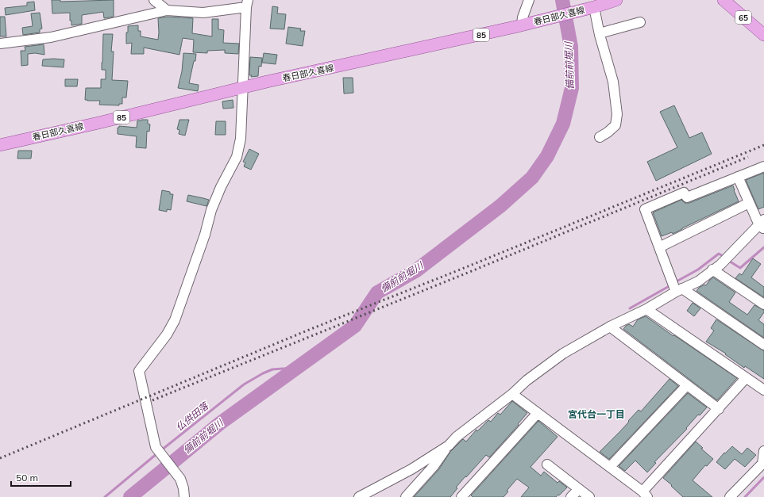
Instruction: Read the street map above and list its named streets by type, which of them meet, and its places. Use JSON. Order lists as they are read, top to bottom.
{
  "streets": {
    "main road": ["春日部久喜線", "65", "85"]
  },
  "districts": ["宮代台一丁目"],
  "water": ["備前前堀川", "仏供田落"],
  "scale_bar": "50 m"
}
